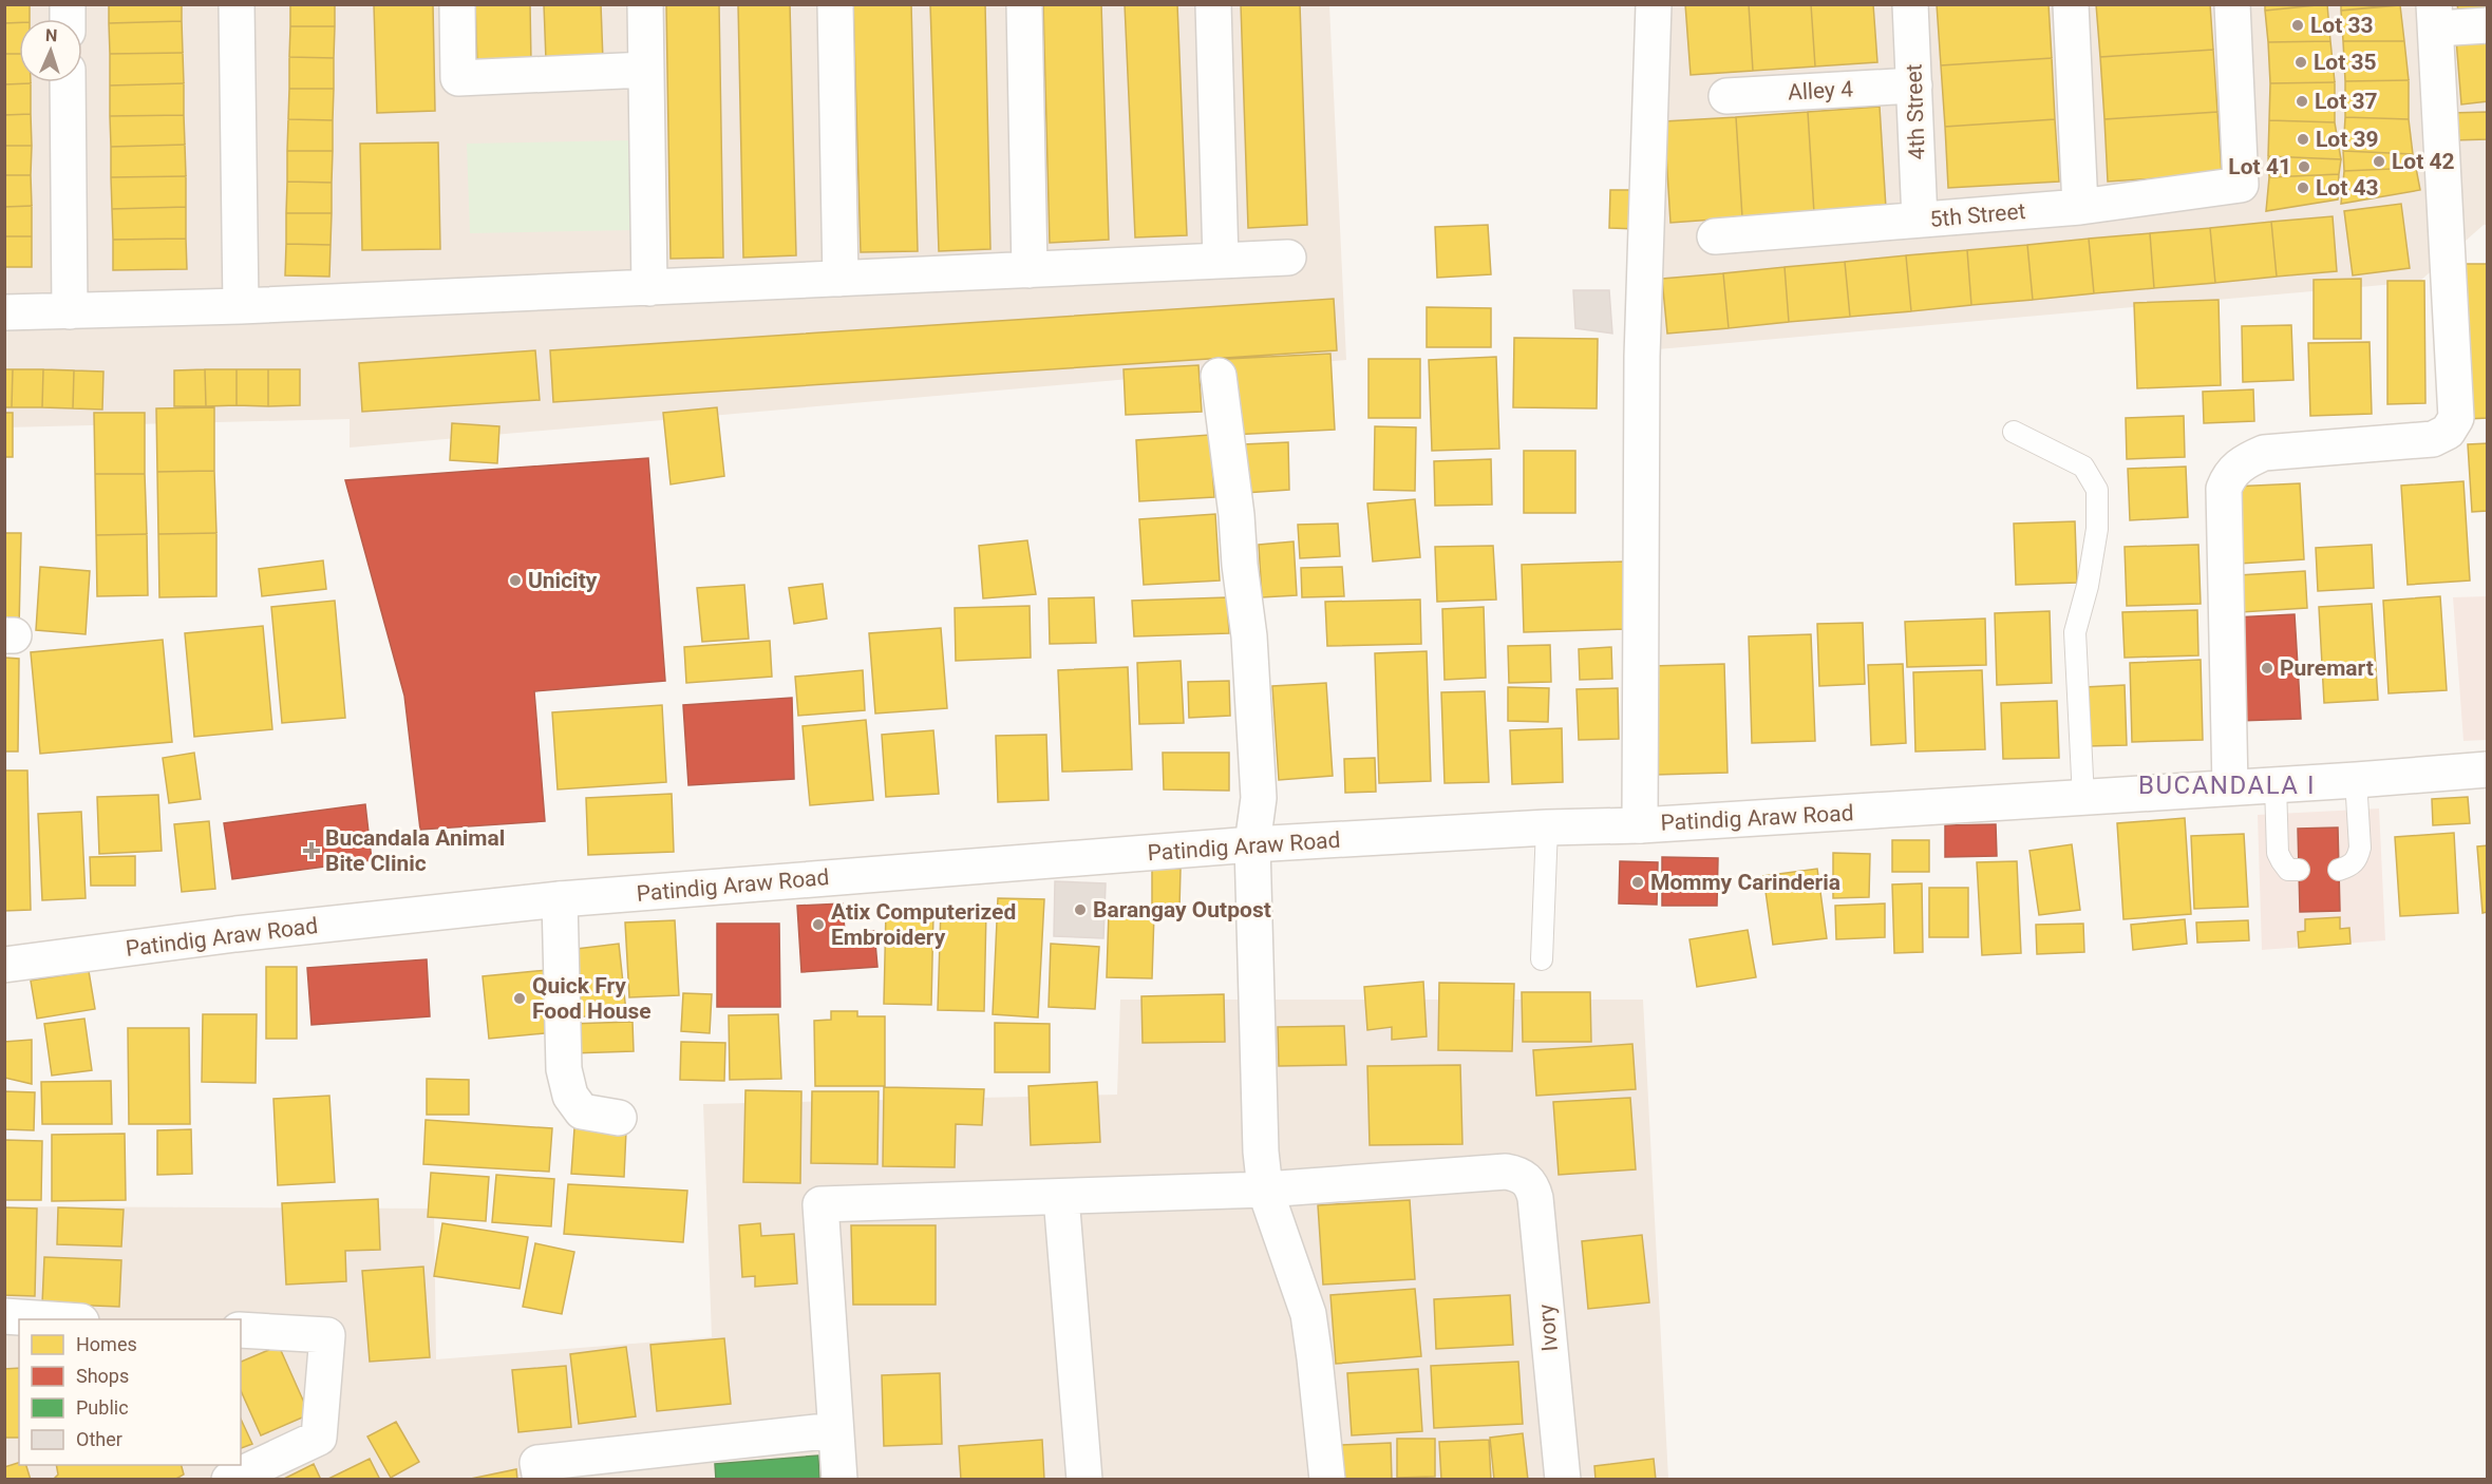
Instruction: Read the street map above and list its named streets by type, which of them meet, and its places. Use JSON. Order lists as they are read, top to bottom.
{
  "streets": {
    "street": [
      "Alley 4",
      "4th Street",
      "5th Street",
      "Patindig Araw Road",
      "Ivory"
    ]
  },
  "crossings": [
    ["Alley 4", "4th Street"],
    ["4th Street", "5th Street"]
  ],
  "districts": ["BUCANDALA I"],
  "places": {
    "other": [
      "Lot 33",
      "Lot 35",
      "Lot 37",
      "Lot 39",
      "Lot 42",
      "Lot 41",
      "Lot 43",
      "Unicity",
      "Puremart",
      "Mommy Carinderia",
      "Barangay Outpost",
      "Atix Computerized Embroidery",
      "Quick Fry Food House"
    ],
    "health": ["Bucandala Animal Bite Clinic"]
  },
  "legend": [
    "Homes",
    "Shops",
    "Public",
    "Other"
  ],
  "north": "top"
}
